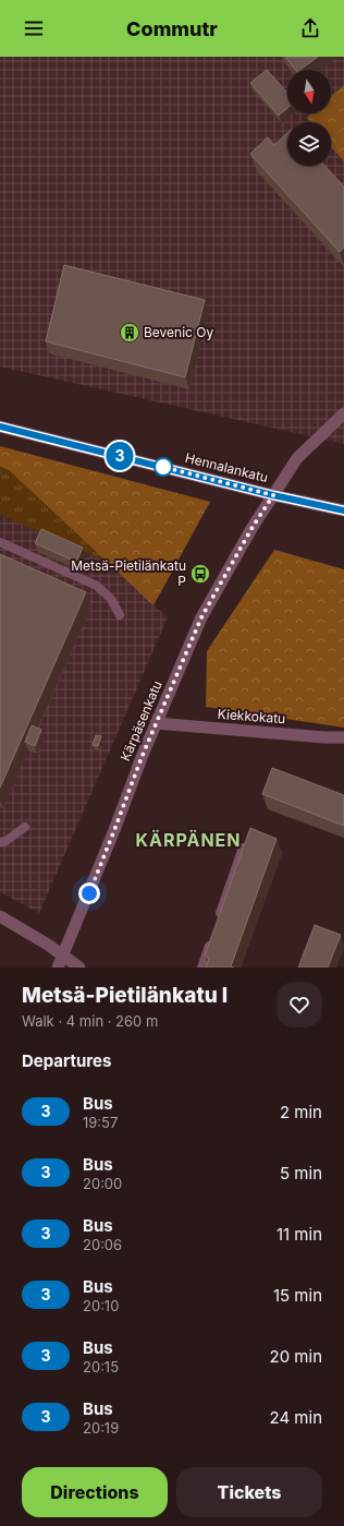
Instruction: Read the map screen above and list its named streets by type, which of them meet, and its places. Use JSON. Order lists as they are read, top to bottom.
{
  "streets": {
    "street": ["Hennalankatu", "Kiekkokatu", "Kärpäsenkatu"]
  },
  "crossings": [
    ["Hennalankatu", "Kärpäsenkatu"],
    ["Kiekkokatu", "Kärpäsenkatu"]
  ],
  "districts": ["KÄRPÄNEN"],
  "places": {
    "building": ["Bevenic Oy"],
    "bus stop": ["Metsä-Pietilänkatu P"]
  },
  "lines": ["bus line 3"],
  "north": "bottom",
  "page": {
    "header": "Commutr",
    "on_map": "3",
    "heading": [
      ["Metsä-Pietilänkatu I", "Walk · 4 min · 260 m"],
      "Departures"
    ],
    "list": [
      {
        "mark": "3",
        "name": "Bus",
        "note": "19:57",
        "value": "2 min"
      },
      {
        "mark": "3",
        "name": "Bus",
        "note": "20:00",
        "value": "5 min"
      },
      {
        "mark": "3",
        "name": "Bus",
        "note": "20:06",
        "value": "11 min"
      },
      {
        "mark": "3",
        "name": "Bus",
        "note": "20:10",
        "value": "15 min"
      },
      {
        "mark": "3",
        "name": "Bus",
        "note": "20:15",
        "value": "20 min"
      },
      {
        "mark": "3",
        "name": "Bus",
        "note": "20:19",
        "value": "24 min"
      }
    ],
    "buttons": ["Directions", "Tickets"]
  }
}
